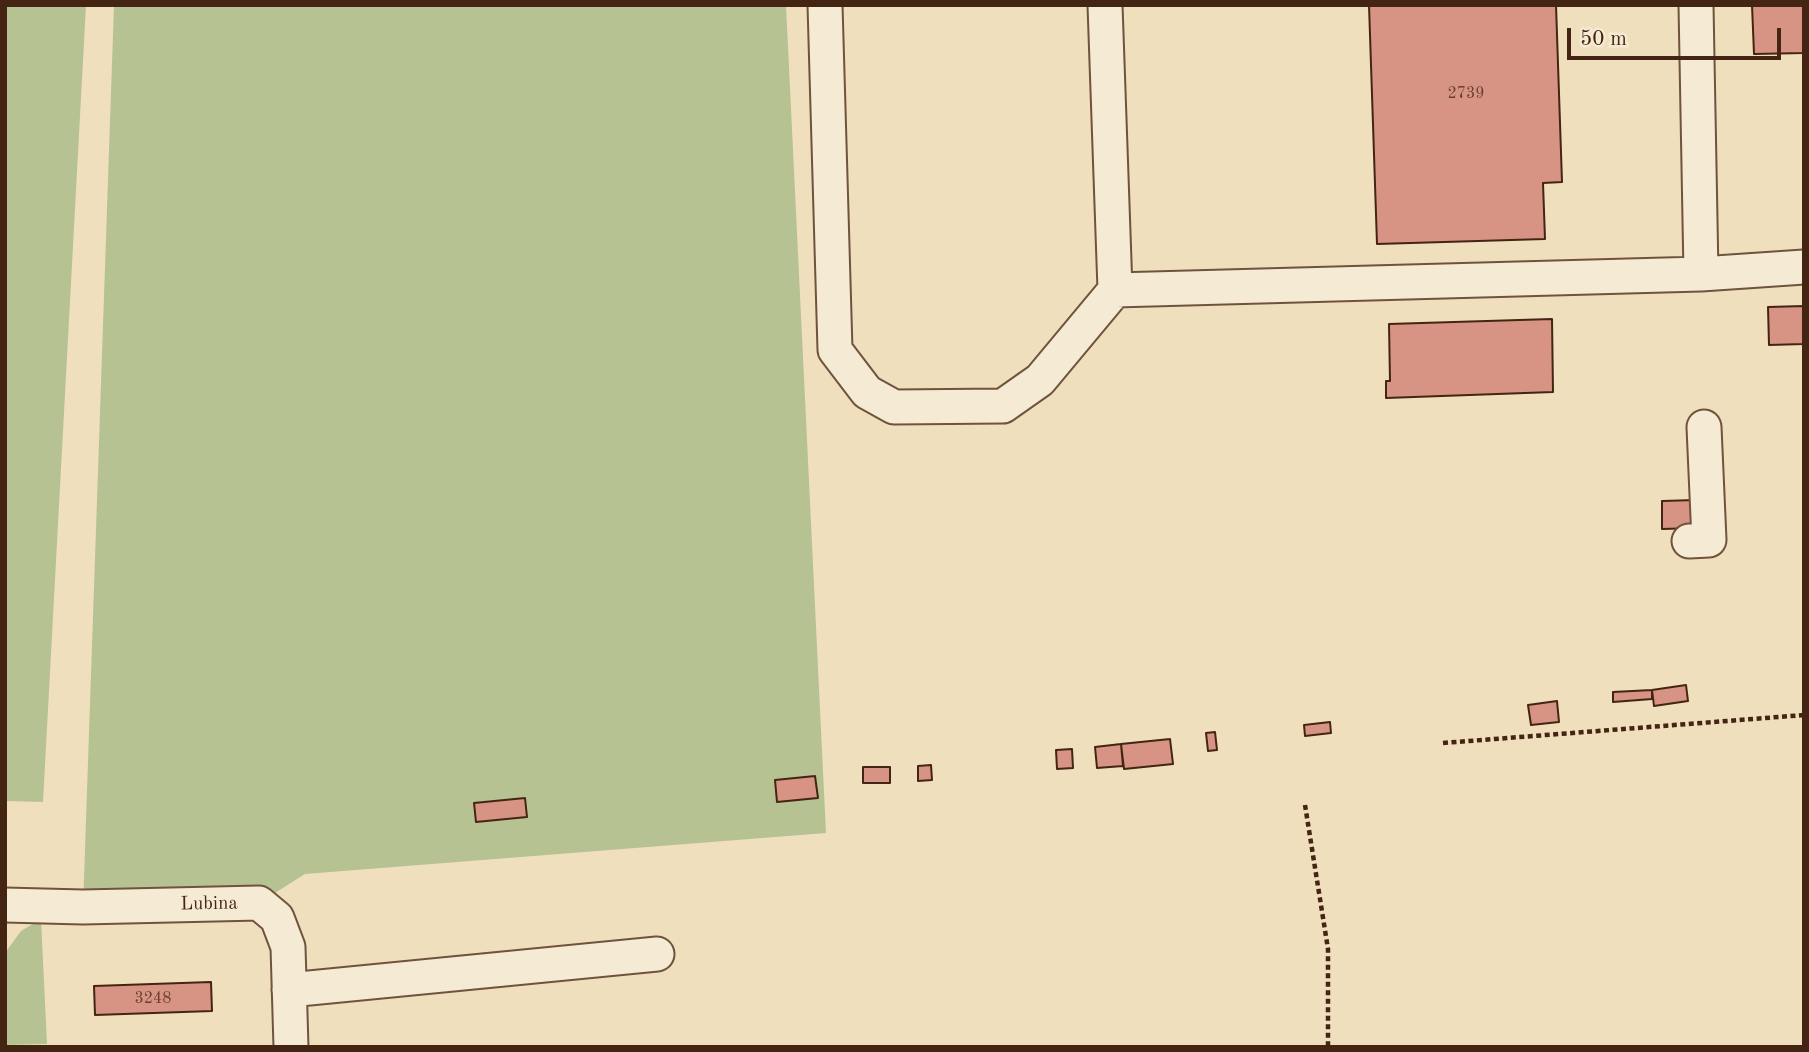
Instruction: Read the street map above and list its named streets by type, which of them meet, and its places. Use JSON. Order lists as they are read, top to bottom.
{
  "streets": {
    "street": ["Lubina"]
  },
  "house_numbers": ["2739", "3248"],
  "scale_bar": "50 m"
}
